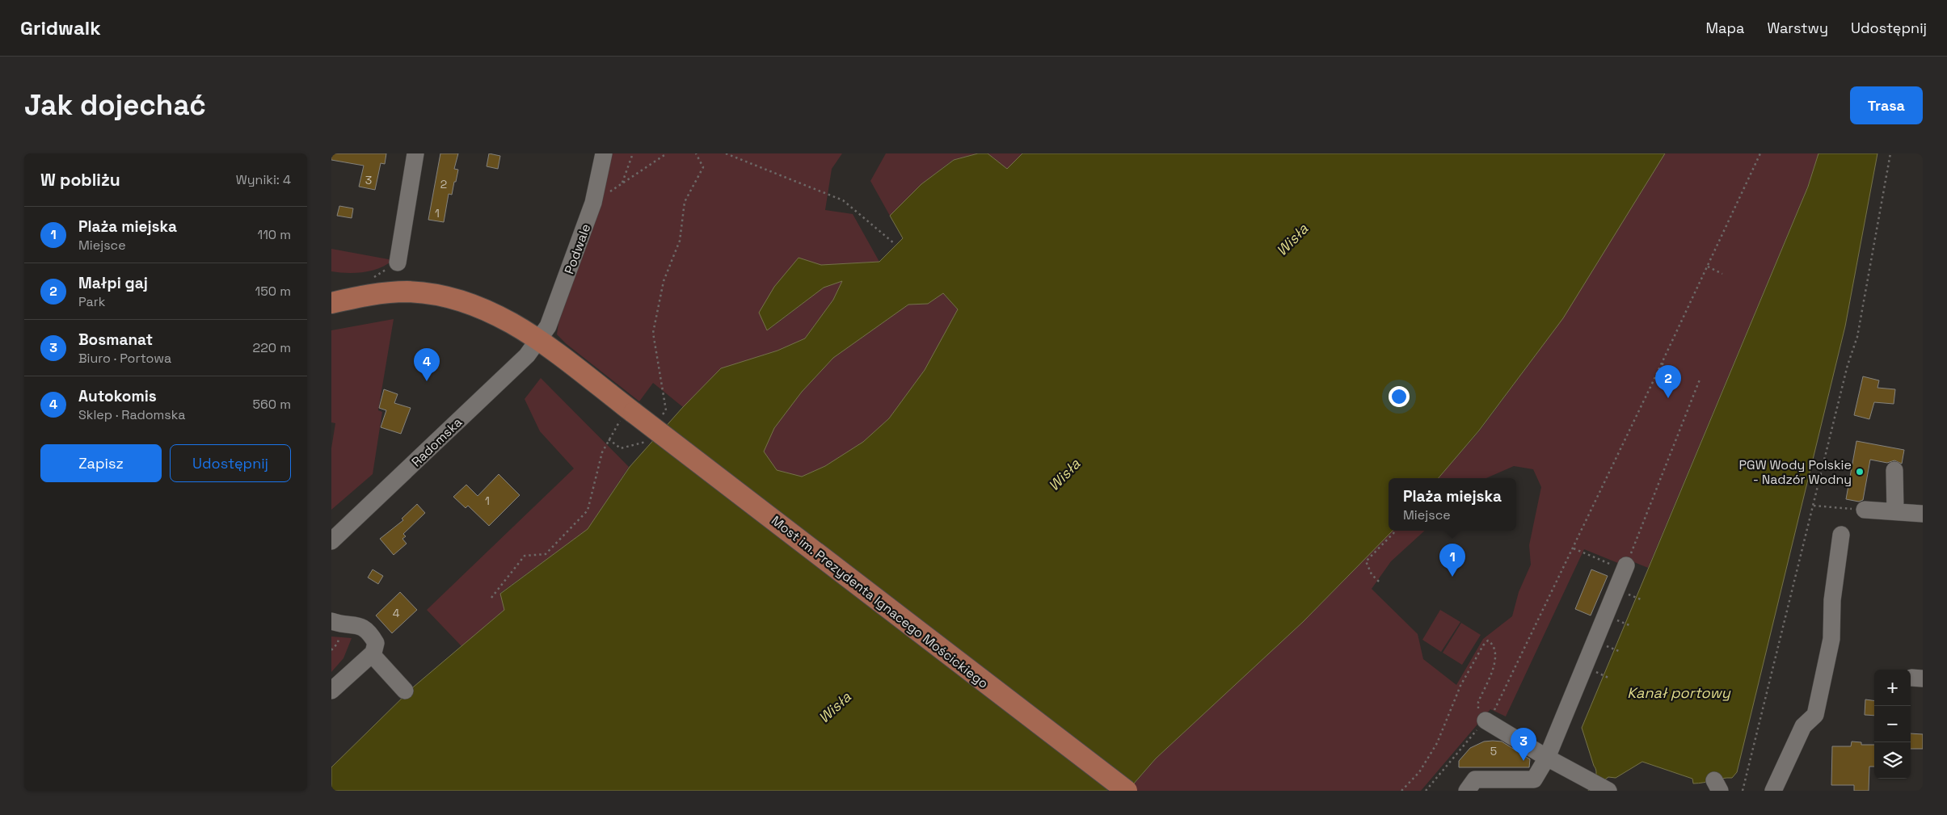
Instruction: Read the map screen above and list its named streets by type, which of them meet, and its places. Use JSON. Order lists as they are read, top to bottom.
{
  "streets": {
    "main road": ["Most im. Prezydenta Ignacego Mościckiego"],
    "street": ["Podwale", "Radomska"]
  },
  "crossings": [
    ["Podwale", "Radomska"]
  ],
  "water": ["Wisła", "Kanał portowy"],
  "places": ["PGW Wody Polskie - Nadzór Wodny"],
  "house_numbers": [
    "3",
    "2",
    "1",
    "1",
    "4",
    "5"
  ],
  "page": {
    "header": "Gridwalk",
    "nav": ["Mapa", "Warstwy", "Udostępnij"],
    "buttons": [
      "Trasa",
      ["Zapisz", "Udostępnij"]
    ],
    "title": "Jak dojechać",
    "heading": ["W pobliżu", "Wyniki: 4"],
    "list": [
      {
        "mark": "1",
        "name": "Plaża miejska",
        "note": "Miejsce",
        "value": "110 m"
      },
      {
        "mark": "2",
        "name": "Małpi gaj",
        "note": "Park",
        "value": "150 m"
      },
      {
        "mark": "3",
        "name": "Bosmanat",
        "note": "Biuro · Portowa",
        "value": "220 m"
      },
      {
        "mark": "4",
        "name": "Autokomis",
        "note": "Sklep · Radomska",
        "value": "560 m"
      }
    ],
    "pins": [
      "4",
      "2",
      "1",
      "3"
    ],
    "popup": ["Plaża miejska", "Miejsce"],
    "map_buttons": ["+", "−"]
  }
}
